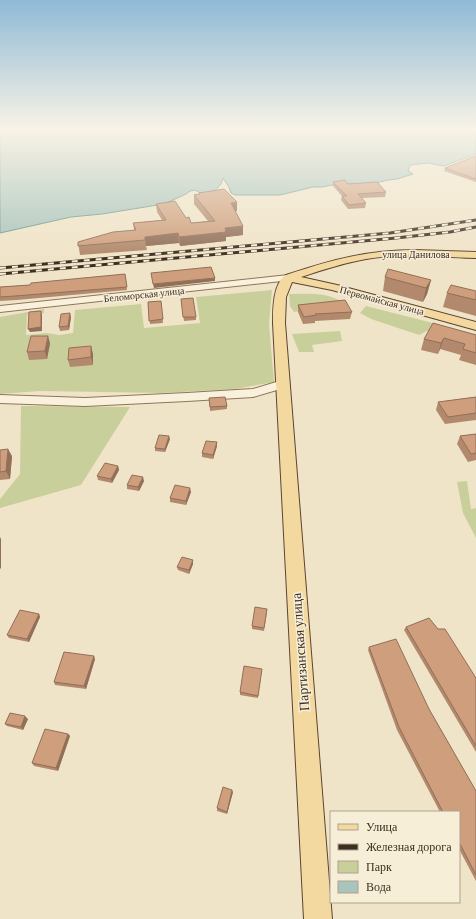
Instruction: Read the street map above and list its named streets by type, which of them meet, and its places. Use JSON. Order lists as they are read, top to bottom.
{
  "streets": {
    "main road": ["улица Данилова", "Первомайская улица", "Партизанская улица"],
    "street": ["Беломорская улица"]
  },
  "crossings": [
    ["улица Данилова", "Беломорская улица"],
    ["улица Данилова", "Первомайская улица"],
    ["улица Данилова", "Партизанская улица"],
    ["Беломорская улица", "Первомайская улица"],
    ["Беломорская улица", "Партизанская улица"],
    ["Первомайская улица", "Партизанская улица"]
  ],
  "legend": [
    "Улица",
    "Железная дорога",
    "Парк",
    "Вода"
  ]
}
